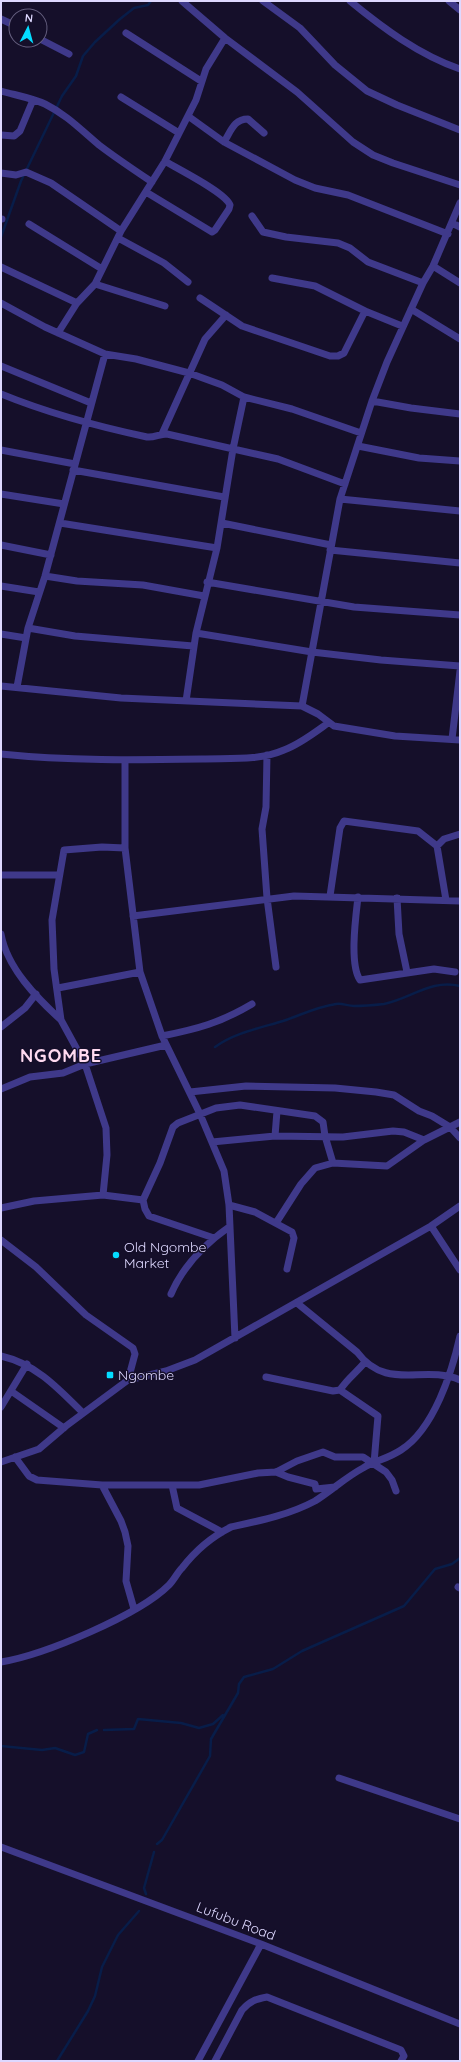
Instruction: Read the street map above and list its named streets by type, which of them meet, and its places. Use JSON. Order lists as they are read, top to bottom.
{
  "streets": {
    "street": ["Lufubu Road"]
  },
  "districts": ["NGOMBE"],
  "places": {
    "other": ["Old Ngombe Market"],
    "transit": ["Ngombe"]
  },
  "north": "top"
}
